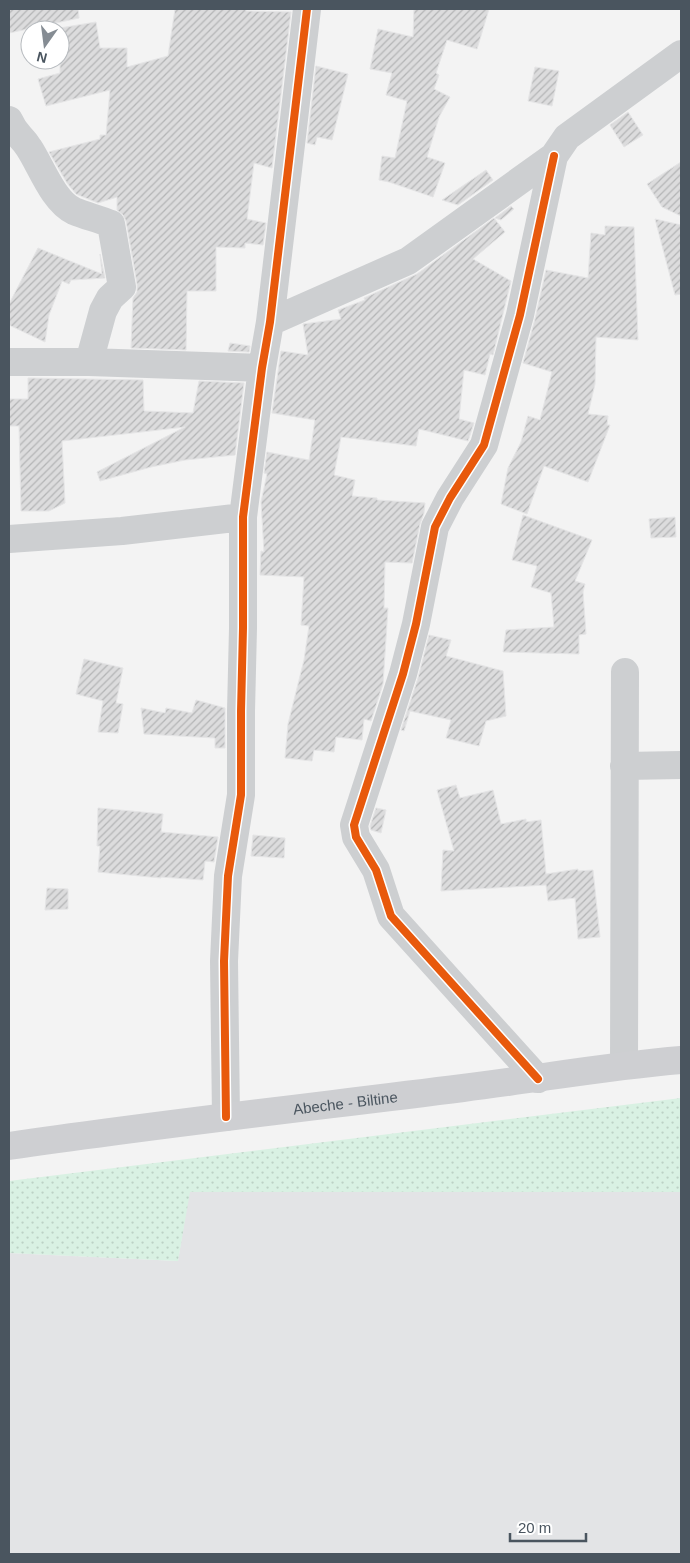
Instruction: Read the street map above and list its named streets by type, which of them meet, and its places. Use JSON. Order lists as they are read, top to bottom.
{
  "streets": {
    "main road": ["Abeche - Biltine"]
  },
  "scale_bar": "20 m",
  "north": "bottom"
}
